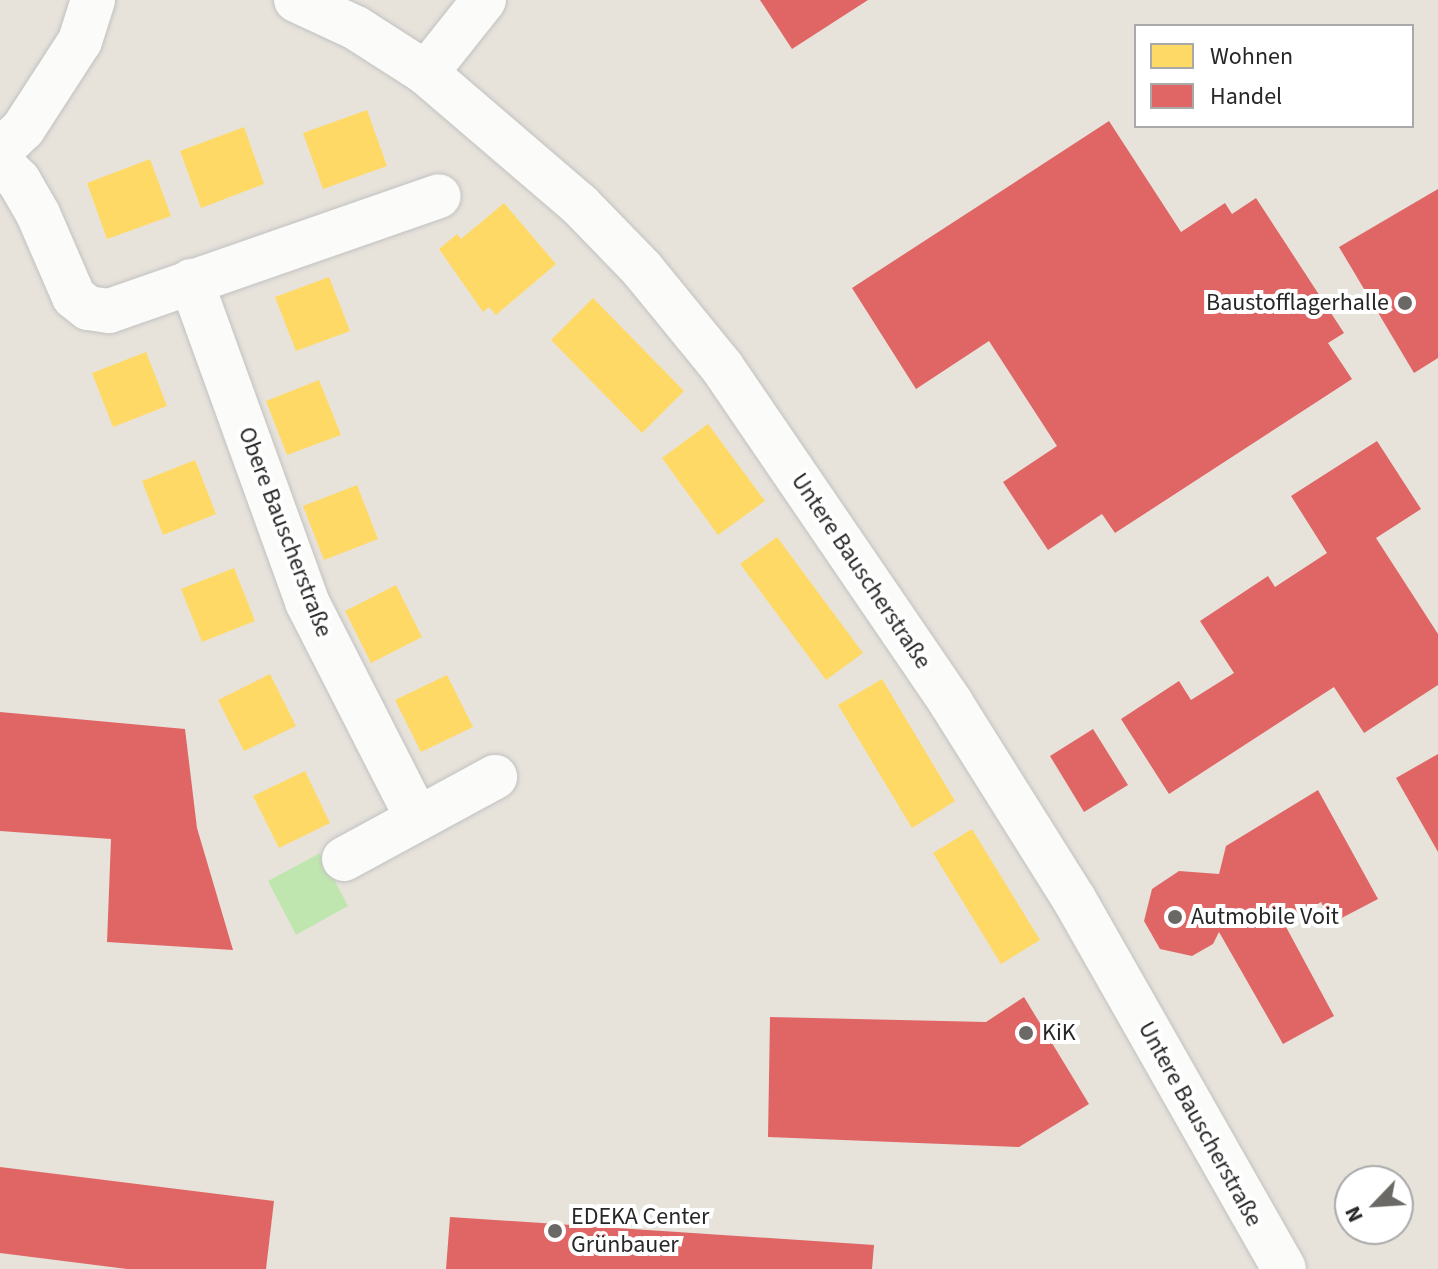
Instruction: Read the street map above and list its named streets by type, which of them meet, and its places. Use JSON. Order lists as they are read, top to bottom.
{
  "streets": {
    "street": ["Obere Bauscherstraße", "Untere Bauscherstraße"]
  },
  "places": [
    "Baustofflagerhalle",
    "Autmobile Voit",
    "KiK",
    "EDEKA Center Grünbauer"
  ],
  "legend": ["Wohnen", "Handel"],
  "north": "bottom left"
}
